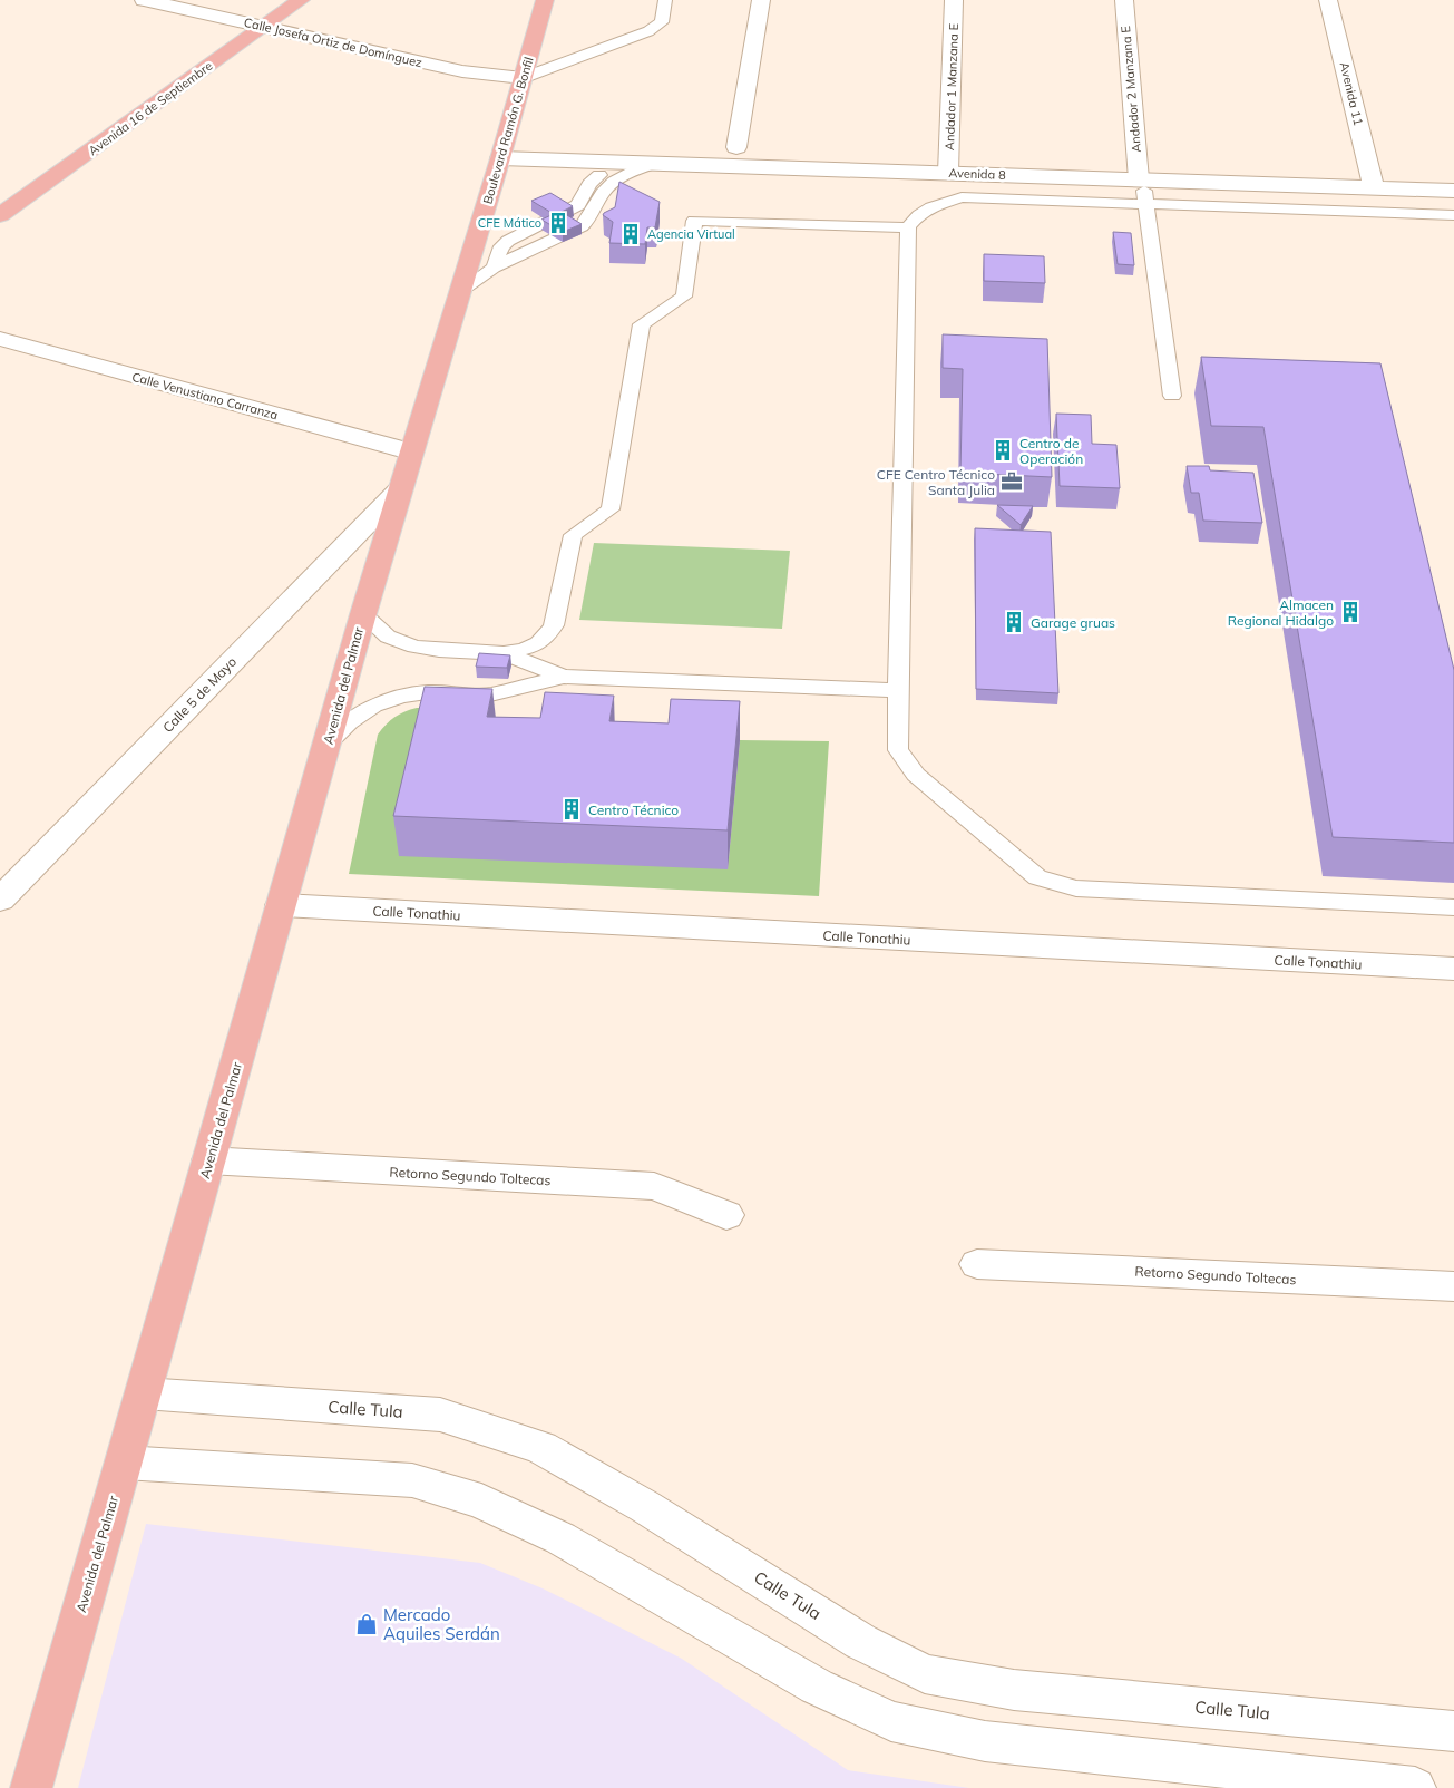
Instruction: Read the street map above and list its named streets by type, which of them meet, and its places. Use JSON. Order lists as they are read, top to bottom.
{
  "streets": {
    "main road": ["Avenida 16 de Septiembre", "Boulevard Ramón G. Bonfil", "Avenida del Palmar"],
    "street": [
      "Calle Josefa Ortiz de Domínguez",
      "Andador 1 Manzana E",
      "Andador 2 Manzana E",
      "Avenida 11",
      "Avenida 8",
      "Calle Venustiano Carranza",
      "Calle 5 de Mayo",
      "Calle Tonathiu",
      "Retorno Segundo Toltecas",
      "Calle Tula"
    ]
  },
  "crossings": [
    ["Calle Josefa Ortiz de Domínguez", "Avenida 16 de Septiembre"],
    ["Calle Josefa Ortiz de Domínguez", "Boulevard Ramón G. Bonfil"],
    ["Andador 1 Manzana E", "Avenida 8"],
    ["Andador 2 Manzana E", "Avenida 8"],
    ["Avenida 11", "Avenida 8"],
    ["Boulevard Ramón G. Bonfil", "Avenida 8"],
    ["Boulevard Ramón G. Bonfil", "Calle Venustiano Carranza"],
    ["Boulevard Ramón G. Bonfil", "Avenida del Palmar"],
    ["Calle Venustiano Carranza", "Avenida del Palmar"],
    ["Avenida del Palmar", "Calle 5 de Mayo"],
    ["Avenida del Palmar", "Calle Tonathiu"],
    ["Avenida del Palmar", "Retorno Segundo Toltecas"],
    ["Avenida del Palmar", "Calle Tula"]
  ],
  "places": {
    "building": [
      "CFE Mático",
      "Agencia Virtual",
      "Centro de Operación",
      "Almacen Regional Hidalgo",
      "Garage gruas",
      "Centro Técnico"
    ],
    "office": ["CFE Centro Técnico Santa Julia"],
    "shop": ["Mercado Aquiles Serdán"]
  }
}
